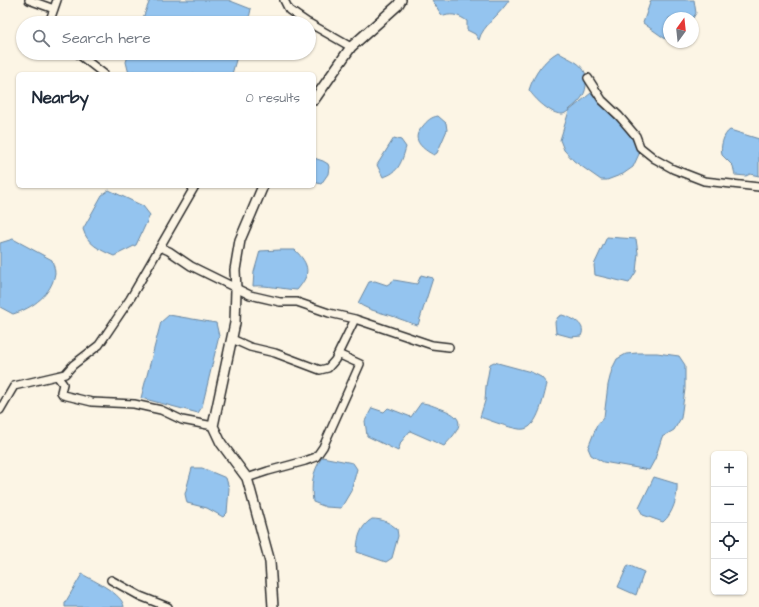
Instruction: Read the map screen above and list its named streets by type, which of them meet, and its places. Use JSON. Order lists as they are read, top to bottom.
{
  "north": "top",
  "page": {
    "search": "Search here",
    "heading": ["Nearby", "0 results"],
    "map_buttons": ["+", "−"]
  }
}
